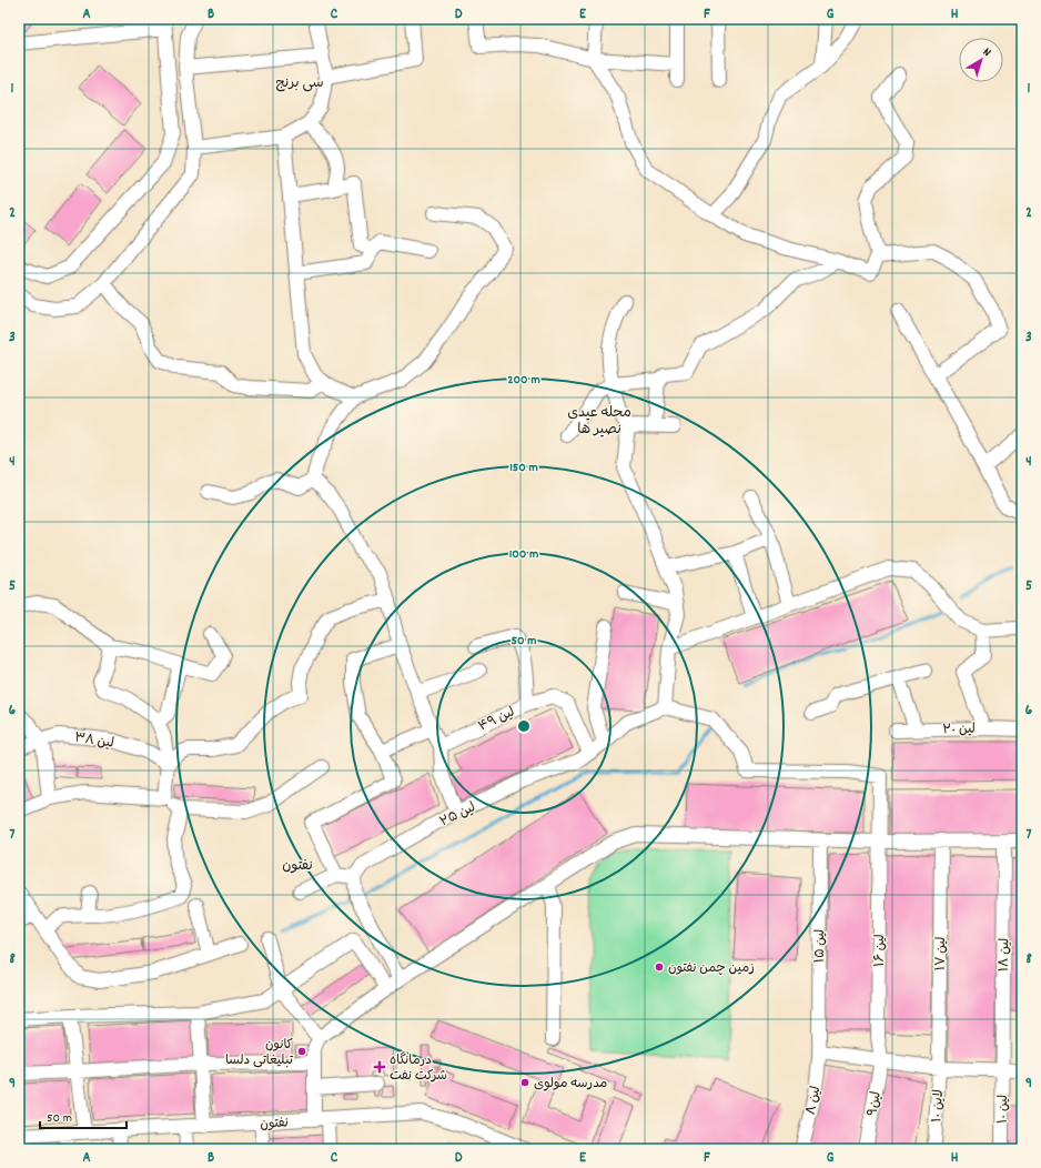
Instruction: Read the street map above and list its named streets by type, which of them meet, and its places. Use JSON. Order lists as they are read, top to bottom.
{
  "streets": {
    "street": [
      "لین ۴۹",
      "لین ۲۰",
      "لین ۳۸",
      "لین ۲۵",
      "لین ۱۵",
      "لین ۱۶",
      "لین ۱۷",
      "لین ۱۸",
      "لین ۸",
      "لین۹",
      "لاین ۱۰",
      "لین ۱۰",
      "نفتون"
    ]
  },
  "crossings": [
    ["لین ۴۹", "لین ۲۵"],
    ["لین ۲۵", "لین ۱۶"],
    ["لین ۱۵", "لین ۸"],
    ["لین ۱۶", "لین۹"],
    ["لین ۱۷", "لاین ۱۰"],
    ["لین ۱۸", "لین ۱۰"]
  ],
  "districts": ["سی برنج", "محله عیدی نصیر ها", "نفتون"],
  "places": {
    "other": ["زمین چمن نفتون", "کانون تبلیغاتی دلسا", "مدرسه مولوی"],
    "health": ["درمانگاه شرکت نفت"]
  },
  "scale_bar": "50 m",
  "north": "top right",
  "grid": {
    "columns": [
      "A",
      "B",
      "C",
      "D",
      "E",
      "F",
      "G",
      "H"
    ],
    "rows": [
      "1",
      "2",
      "3",
      "4",
      "5",
      "6",
      "7",
      "8",
      "9"
    ]
  },
  "rings": [
    "200 m",
    "150 m",
    "100 m",
    "50 m"
  ]
}
